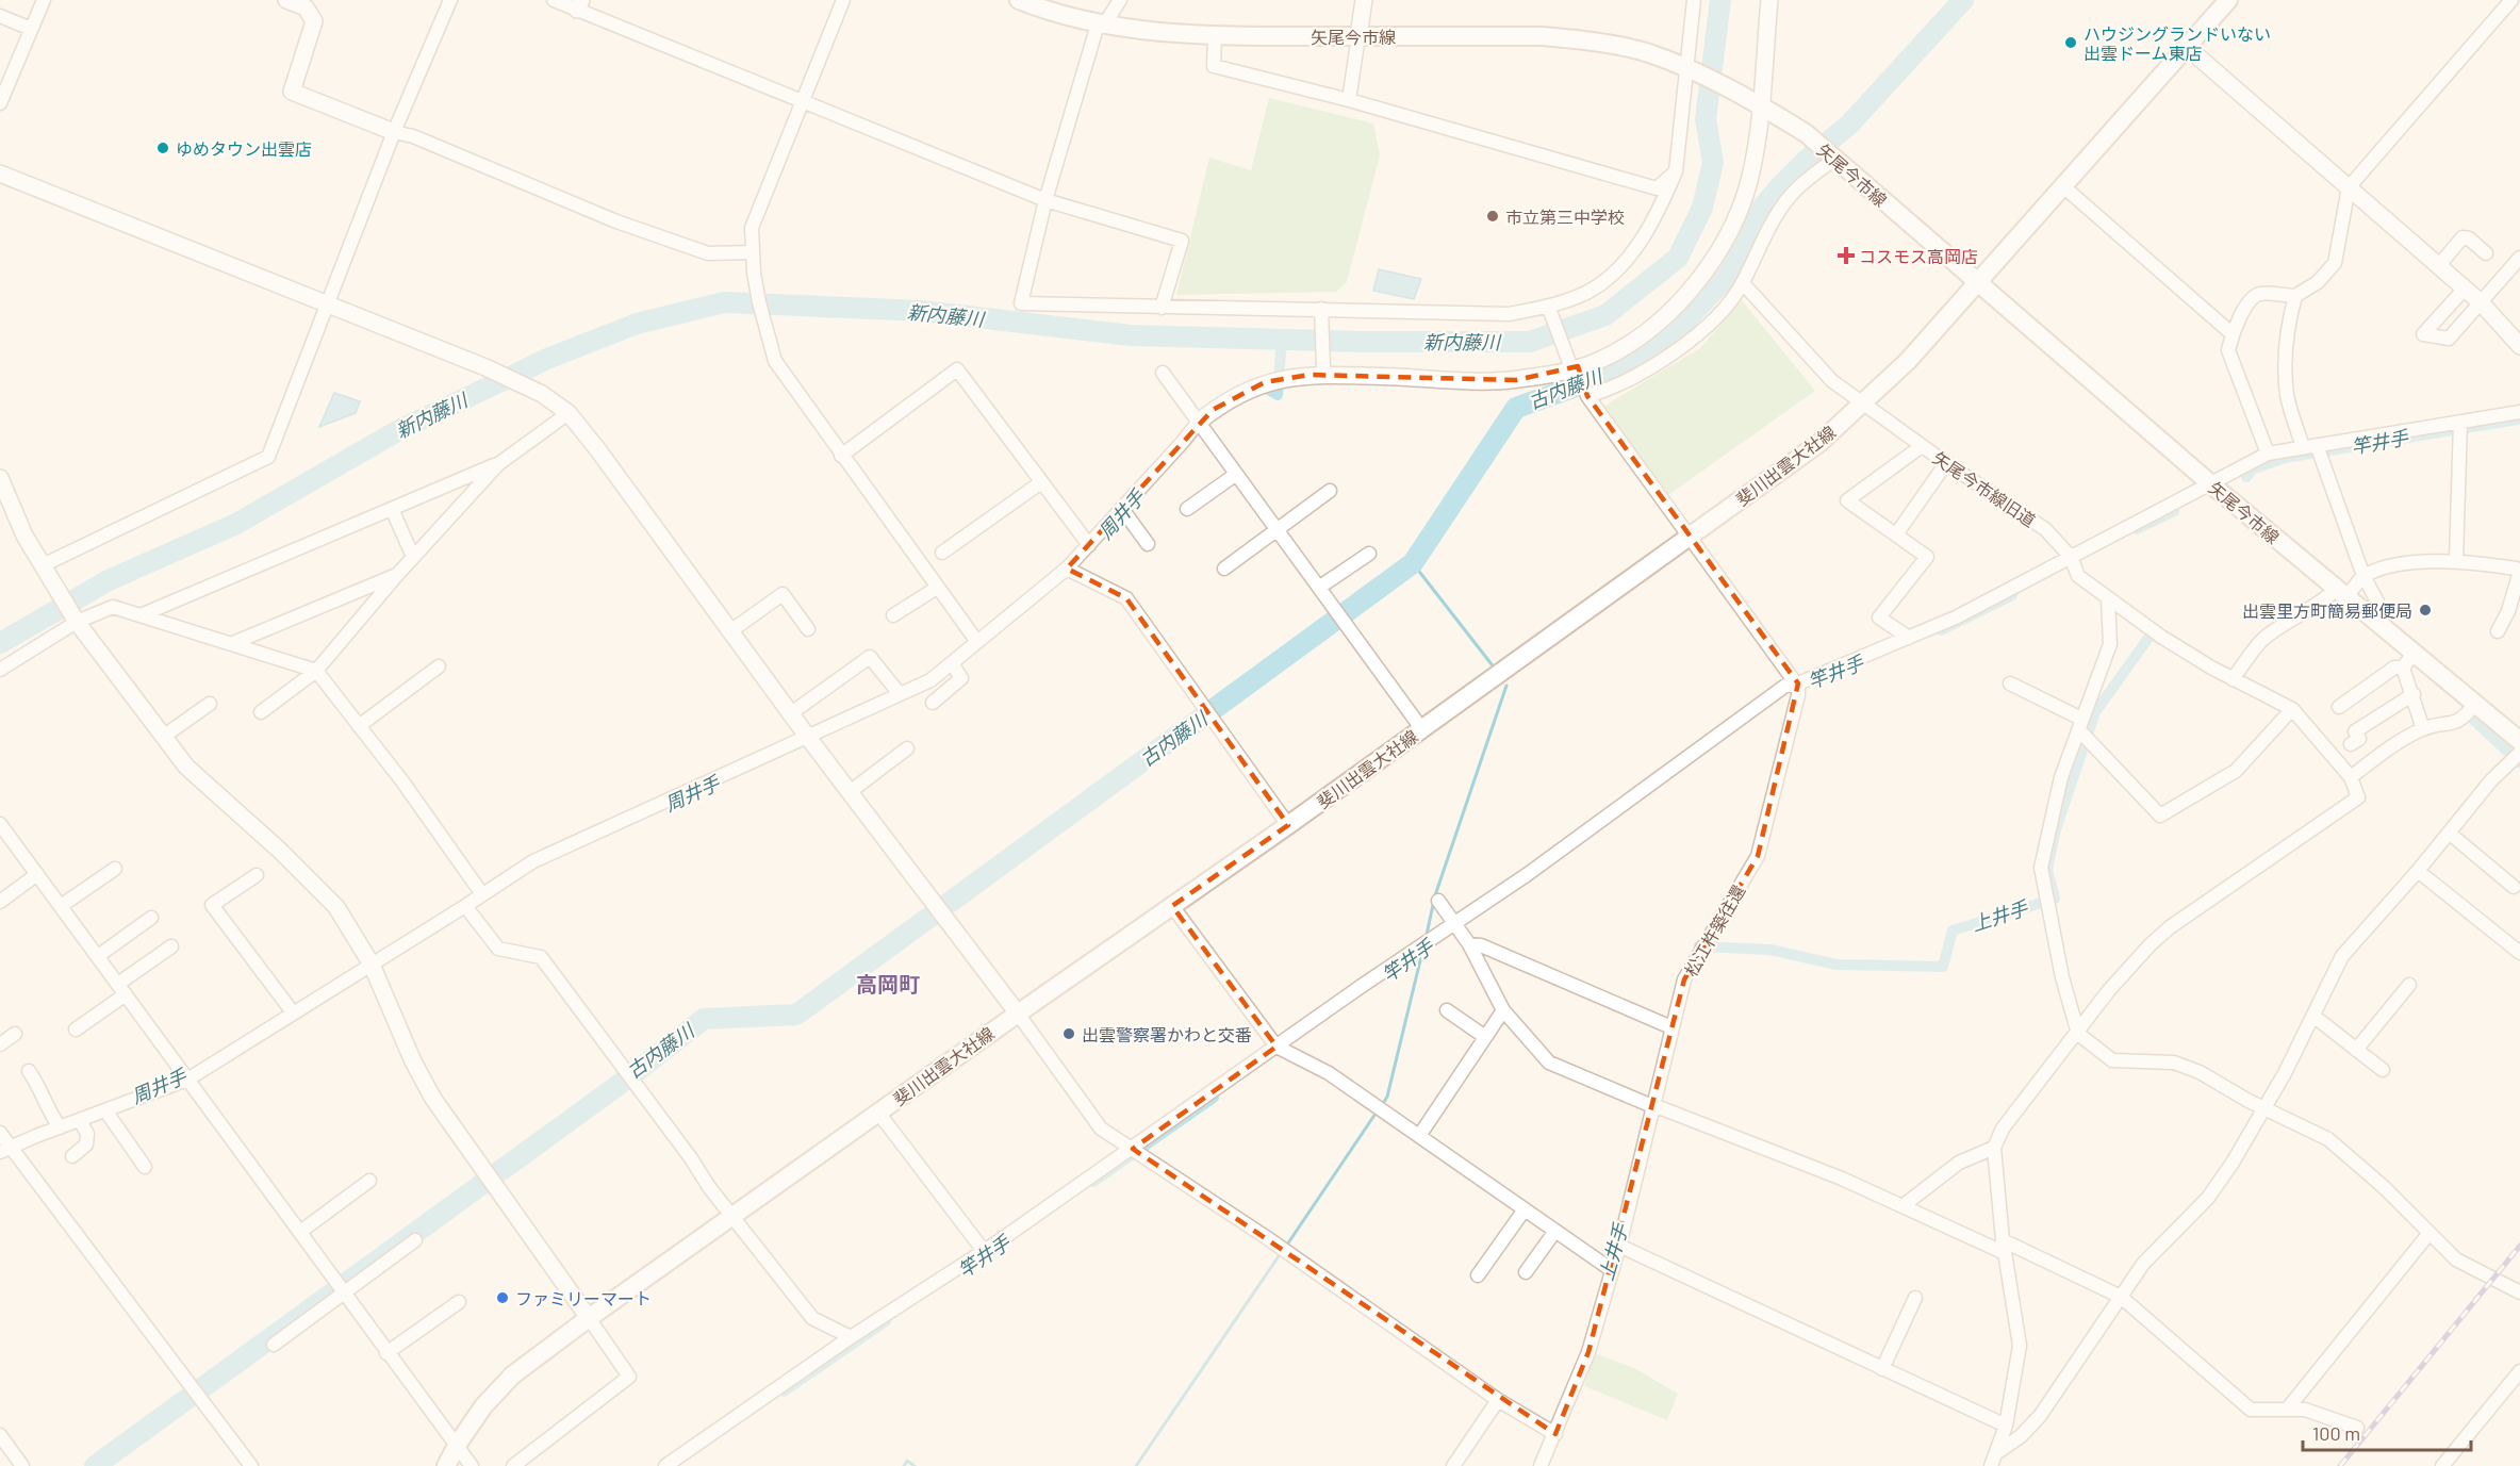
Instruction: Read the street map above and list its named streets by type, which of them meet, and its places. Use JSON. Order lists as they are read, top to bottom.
{
  "streets": {
    "main road": ["矢尾今市線", "斐川出雲大社線"],
    "street": ["矢尾今市線旧道", "松江杵築往還"]
  },
  "crossings": [
    ["矢尾今市線", "斐川出雲大社線"],
    ["斐川出雲大社線", "矢尾今市線旧道"]
  ],
  "districts": ["高岡町"],
  "water": [
    "新内藤川",
    "古内藤川",
    "竿井手",
    "周井手",
    "上井手"
  ],
  "places": {
    "other": [
      "ハウジングランドいない 出雲ドーム東店",
      "ゆめタウン出雲店",
      "市立第三中学校",
      "出雲里方町簡易郵便局",
      "出雲警察署かわと交番",
      "ファミリーマート"
    ],
    "health": ["コスモス高岡店"]
  },
  "scale_bar": "100 m"
}
